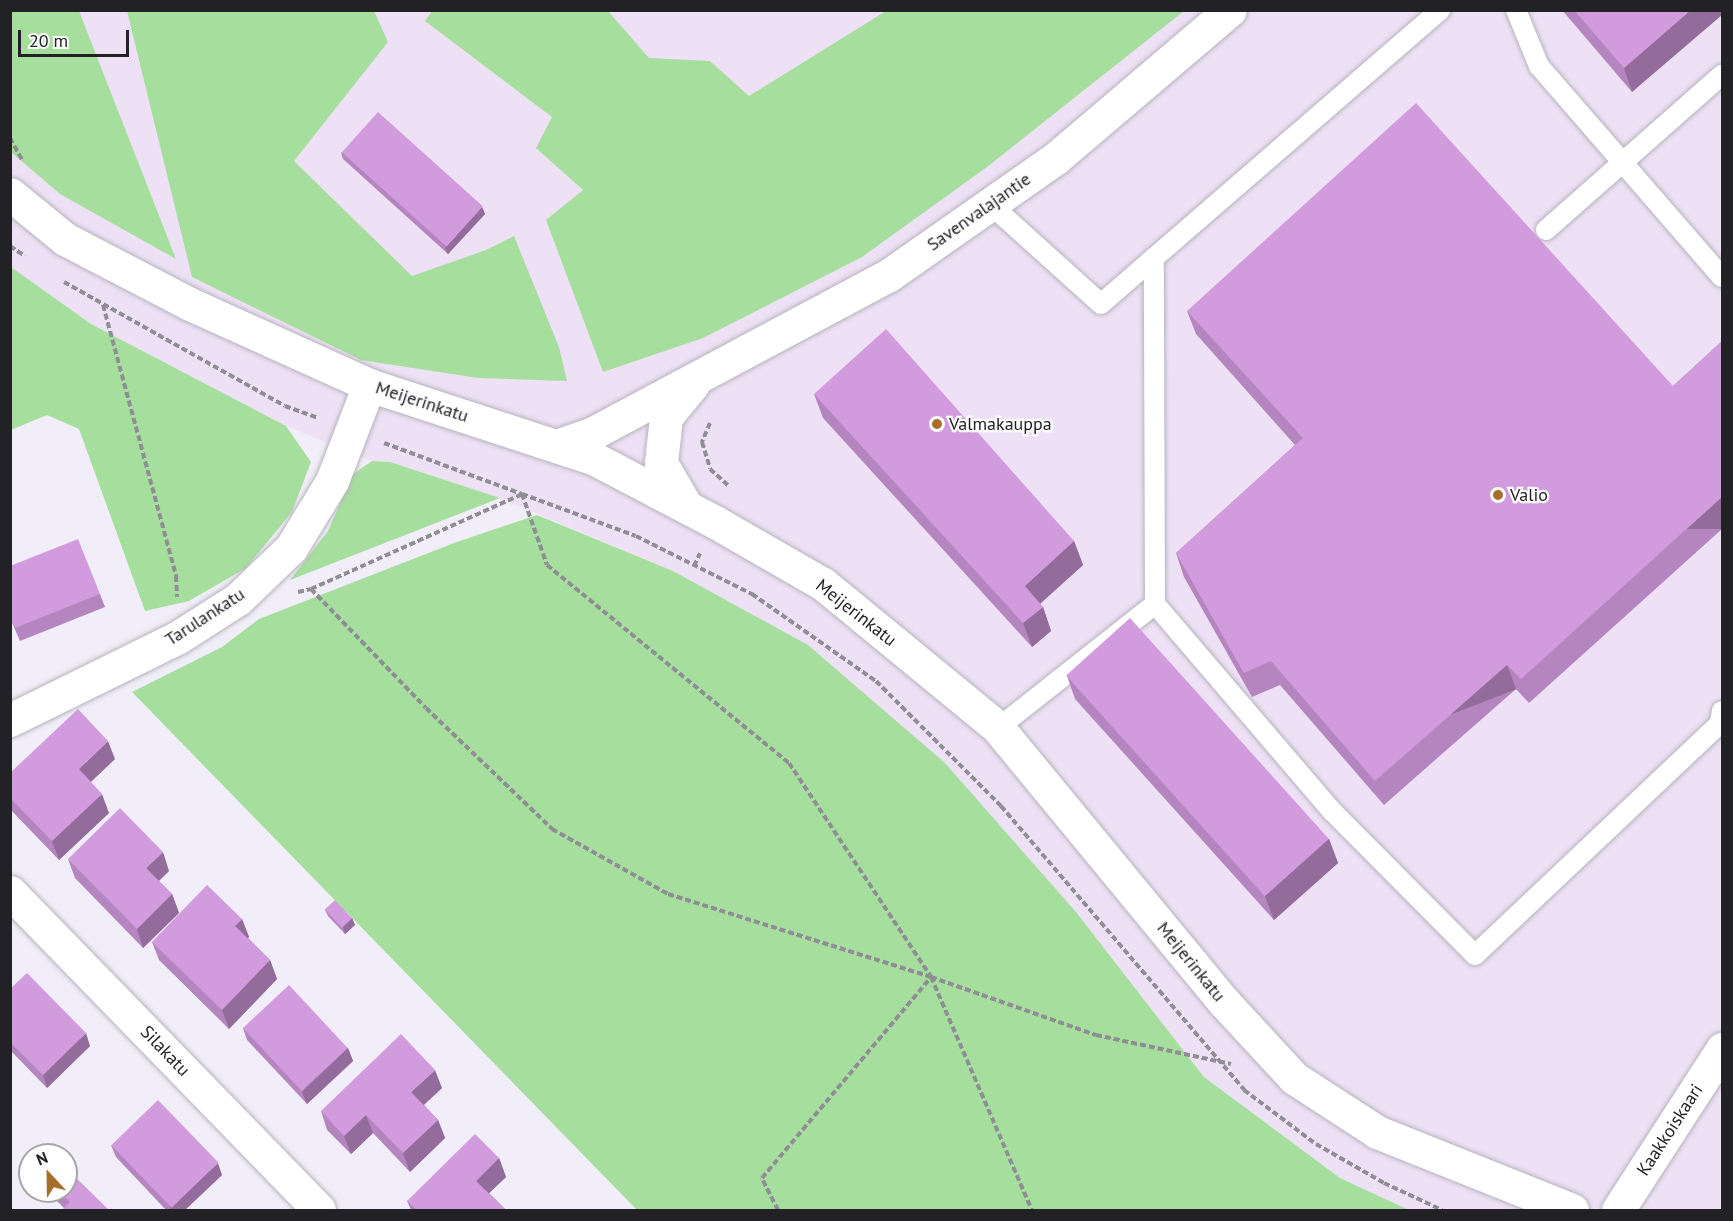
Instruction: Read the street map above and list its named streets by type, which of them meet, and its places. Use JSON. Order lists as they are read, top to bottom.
{
  "streets": {
    "street": [
      "Savenvalajantie",
      "Meijerinkatu",
      "Tarulankatu",
      "Silakatu",
      "Kaakkoiskaari"
    ]
  },
  "crossings": [
    ["Savenvalajantie", "Meijerinkatu"],
    ["Meijerinkatu", "Tarulankatu"]
  ],
  "places": ["Valmakauppa", "Valio"],
  "scale_bar": "20 m",
  "north": "top"
}
